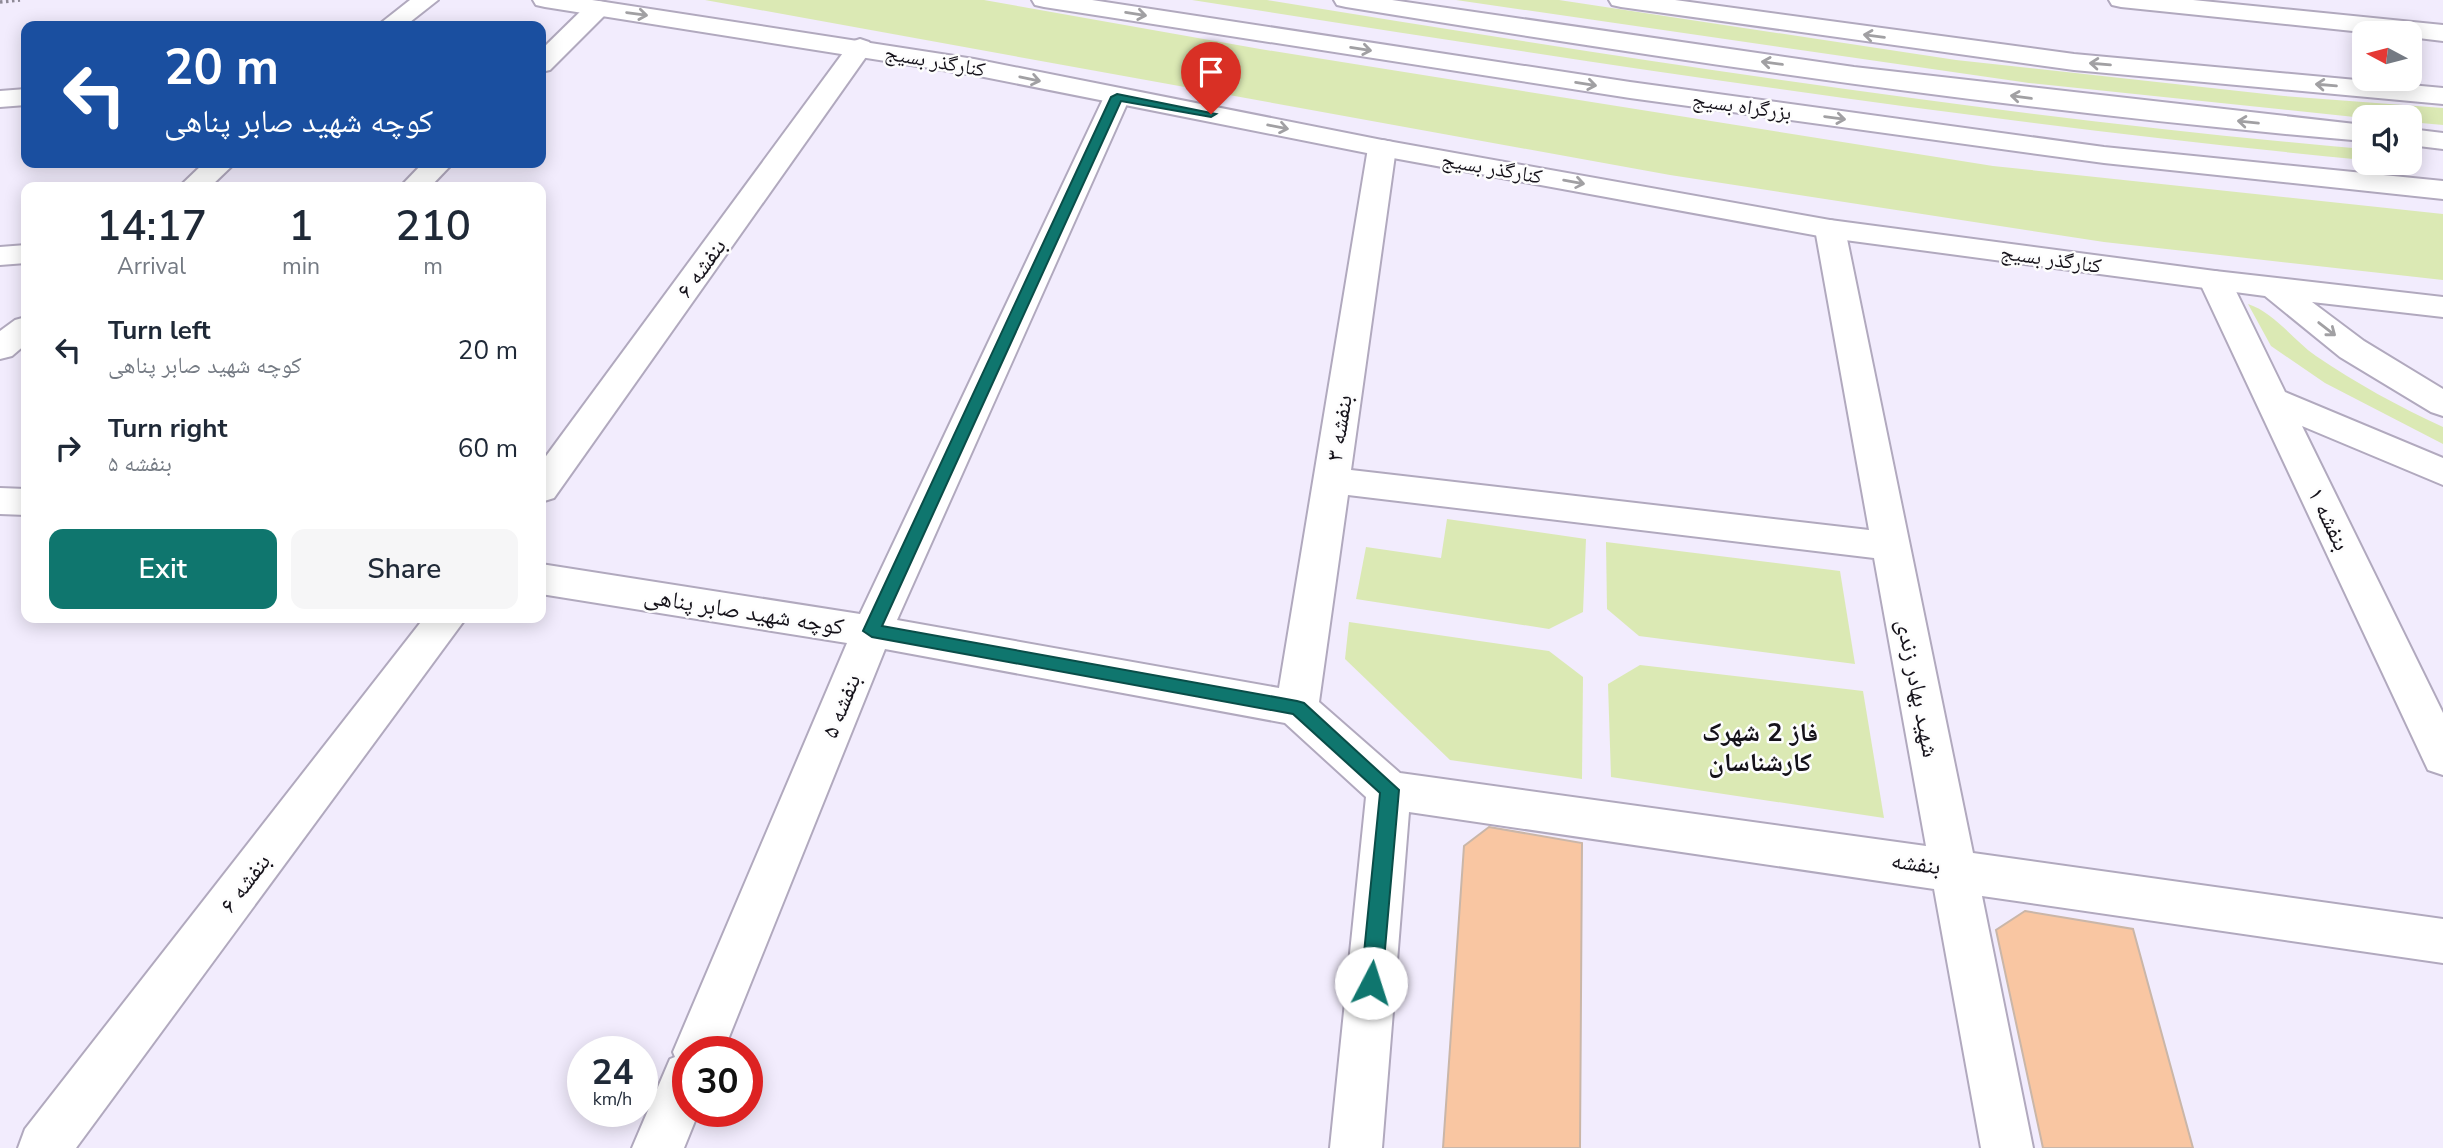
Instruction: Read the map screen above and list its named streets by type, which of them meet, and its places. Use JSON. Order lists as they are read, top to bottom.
{
  "streets": {
    "main road": [
      "کنارگذر بسیج",
      "بزرگراه بسیج",
      "بنفشه ۶",
      "بنفشه ۳",
      "بنفشه ۱",
      "کوچه شهید صابر پناهی",
      "شهید بهادر زندی",
      "بنفشه ۵",
      "بنفشه"
    ]
  },
  "crossings": [
    ["کنارگذر بسیج", "بنفشه ۶"],
    ["کنارگذر بسیج", "بنفشه ۳"],
    ["کنارگذر بسیج", "بنفشه ۱"],
    ["کنارگذر بسیج", "شهید بهادر زندی"],
    ["کنارگذر بسیج", "بنفشه ۵"],
    ["بنفشه ۳", "کوچه شهید صابر پناهی"],
    ["کوچه شهید صابر پناهی", "بنفشه ۵"],
    ["شهید بهادر زندی", "بنفشه"]
  ],
  "districts": ["فاز 2 شهرک کارشناسان"],
  "north": "left",
  "page": {
    "turn": ["20 m", "کوچه شهید صابر پناهی"],
    "eta": [
      "14:17",
      "Arrival",
      "1",
      "min",
      "210",
      "m"
    ],
    "list": [
      {
        "name": "Turn left",
        "note": "کوچه شهید صابر پناهی",
        "value": "20 m"
      },
      {
        "name": "Turn right",
        "note": "بنفشه ۵",
        "value": "60 m"
      }
    ],
    "buttons": ["Exit", "Share"],
    "speed": "24 km/h",
    "limit": "30"
  }
}
